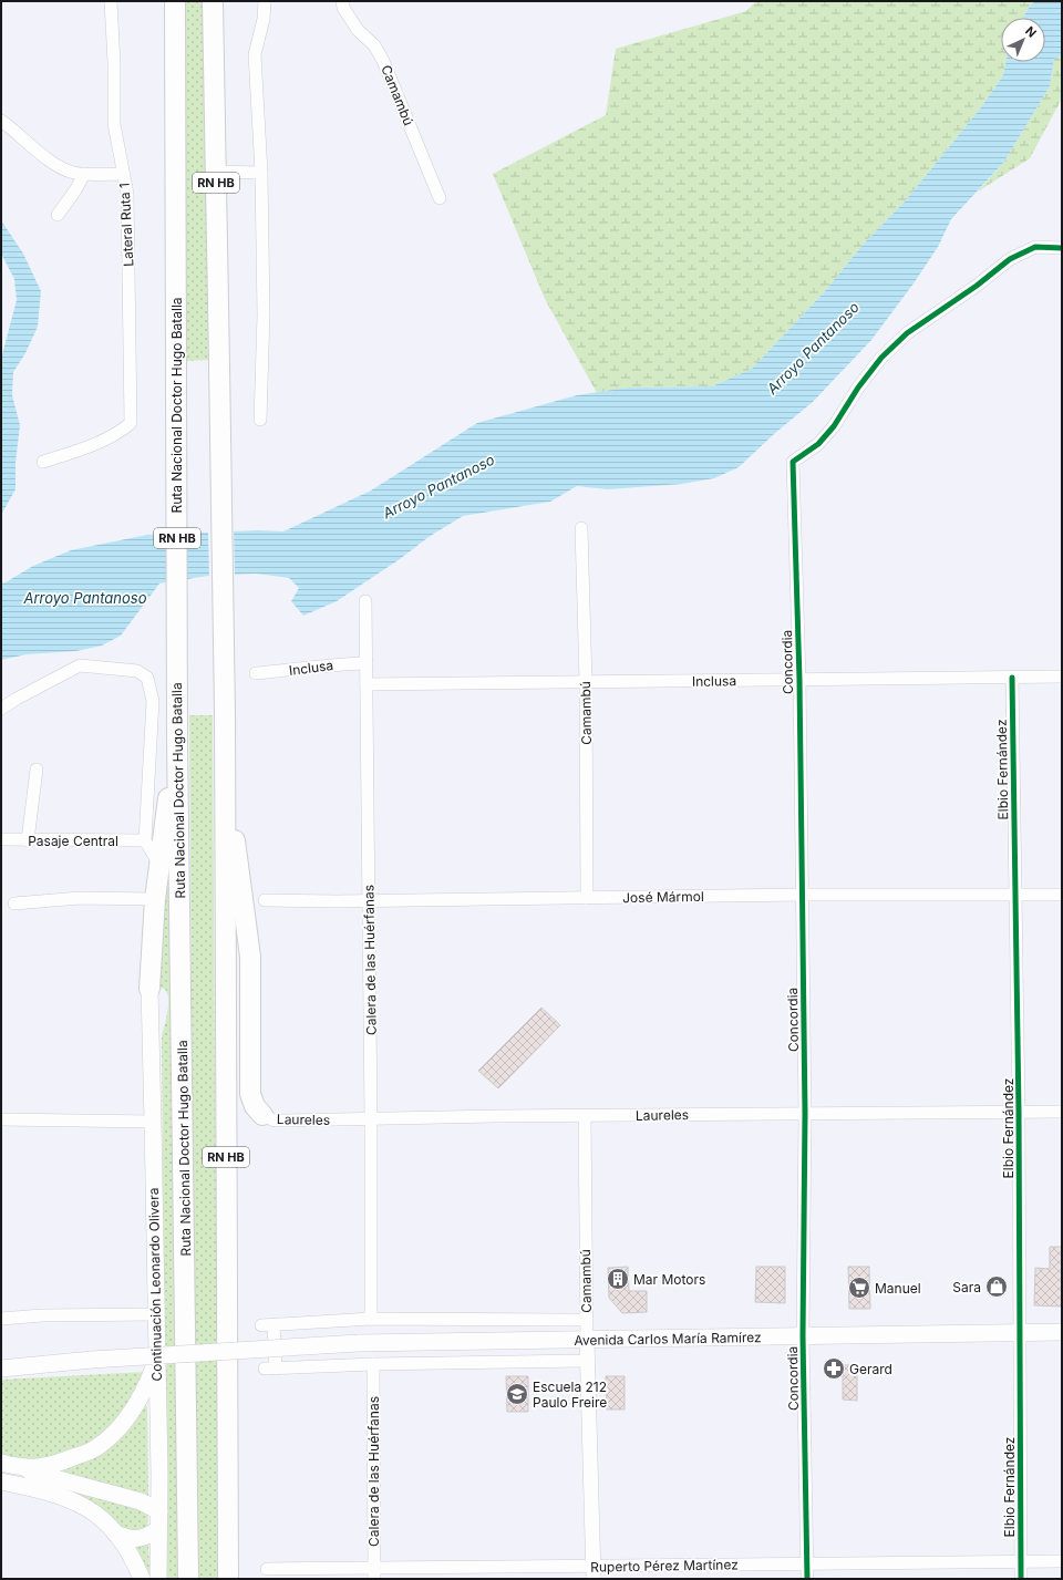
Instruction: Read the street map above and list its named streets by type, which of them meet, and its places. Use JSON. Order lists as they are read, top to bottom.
{
  "streets": {
    "highway": ["RN HB", "Ruta Nacional Doctor Hugo Batalla"],
    "main road": ["Continuación Leonardo Olivera", "Avenida Carlos María Ramírez"],
    "street": [
      "Camambú",
      "Lateral Ruta 1",
      "Concordia",
      "Inclusa",
      "Elbio Fernández",
      "Pasaje Central",
      "José Mármol",
      "Calera de las Huérfanas",
      "Laureles",
      "Ruperto Pérez Martínez"
    ]
  },
  "crossings": [
    ["Camambú", "Inclusa"],
    ["Camambú", "José Mármol"],
    ["Camambú", "Laureles"],
    ["Camambú", "Avenida Carlos María Ramírez"],
    ["Camambú", "Ruperto Pérez Martínez"],
    ["Concordia", "Inclusa"],
    ["Concordia", "José Mármol"],
    ["Concordia", "Laureles"],
    ["Concordia", "Avenida Carlos María Ramírez"],
    ["Concordia", "Ruperto Pérez Martínez"],
    ["Inclusa", "Elbio Fernández"],
    ["Inclusa", "Calera de las Huérfanas"],
    ["Elbio Fernández", "José Mármol"],
    ["Elbio Fernández", "Laureles"],
    ["Elbio Fernández", "Avenida Carlos María Ramírez"],
    ["Elbio Fernández", "Ruperto Pérez Martínez"],
    ["José Mármol", "Calera de las Huérfanas"],
    ["Calera de las Huérfanas", "Laureles"],
    ["Calera de las Huérfanas", "Avenida Carlos María Ramírez"],
    ["Calera de las Huérfanas", "Ruperto Pérez Martínez"]
  ],
  "water": ["Arroyo Pantanoso"],
  "places": {
    "building": ["Mar Motors"],
    "shop": ["Sara"],
    "supermarket": ["Manuel"],
    "pharmacy": ["Gerard"],
    "school or university": ["Escuela 212 Paulo Freire"]
  },
  "north": "top right"
}
